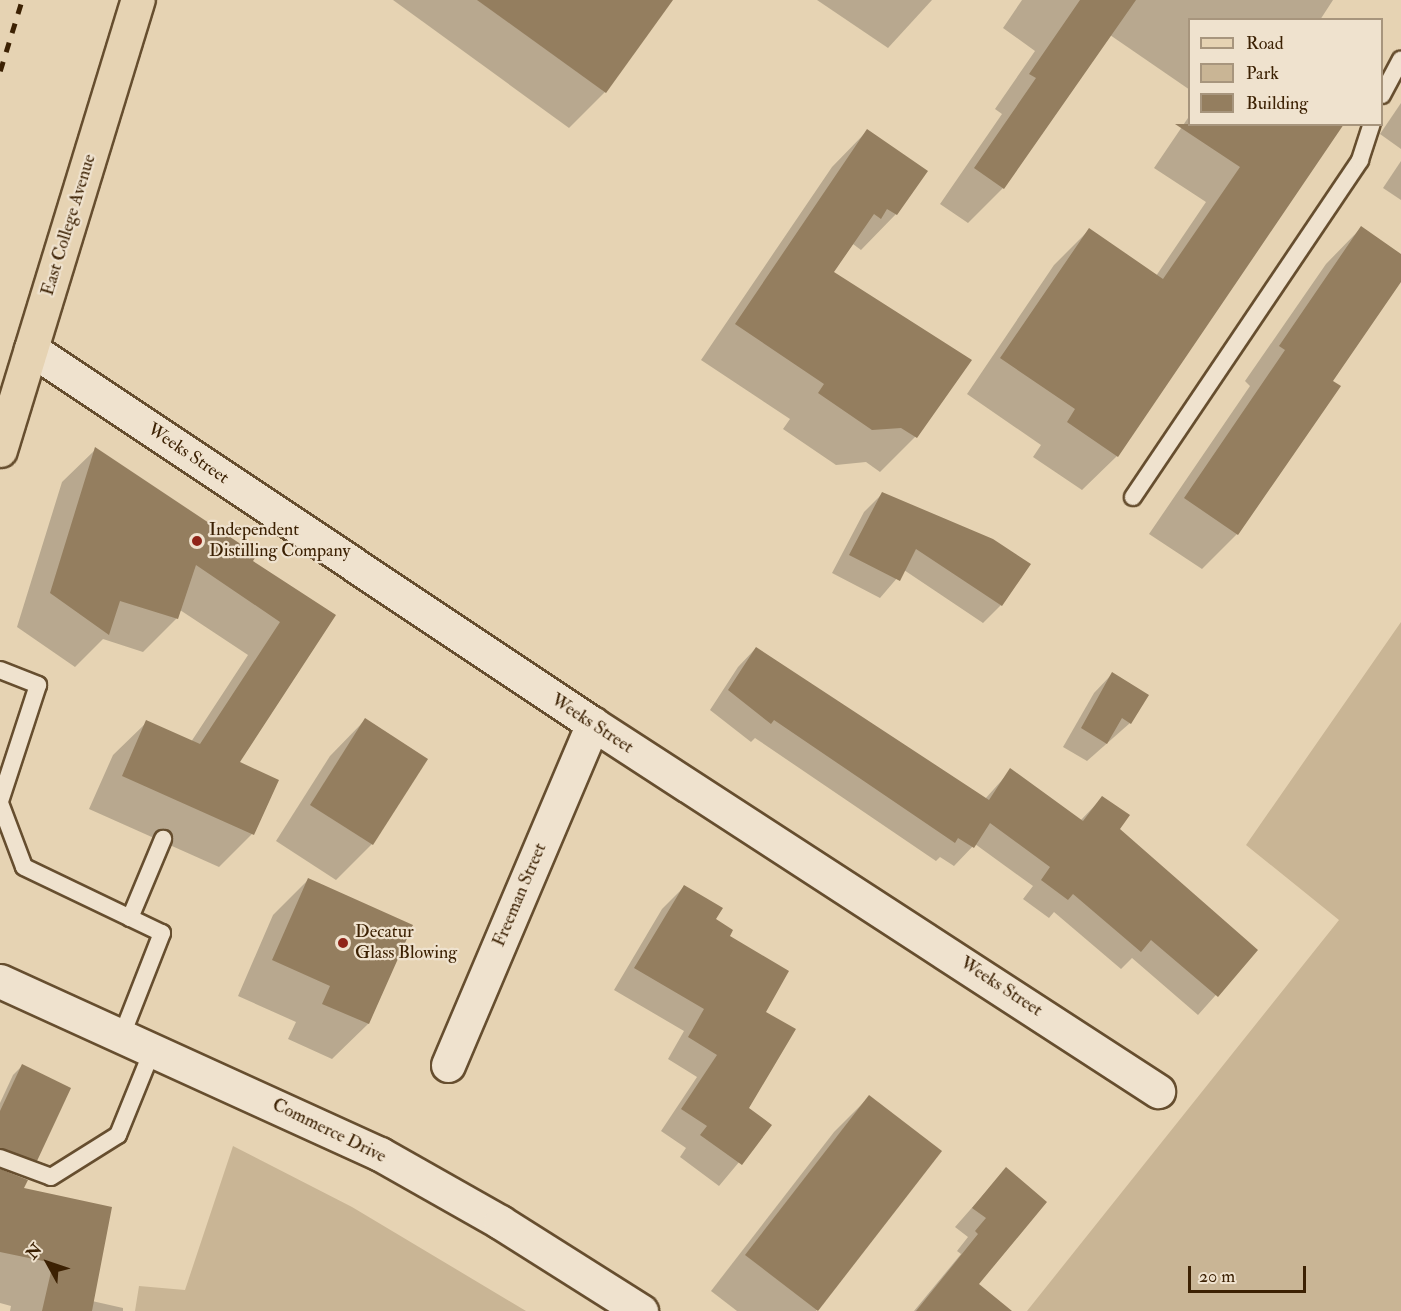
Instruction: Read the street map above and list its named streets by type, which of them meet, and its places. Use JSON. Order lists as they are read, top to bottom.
{
  "streets": {
    "main road": ["East College Avenue"],
    "street": ["Weeks Street", "Freeman Street", "Commerce Drive"]
  },
  "crossings": [
    ["East College Avenue", "Weeks Street"],
    ["Weeks Street", "Freeman Street"]
  ],
  "places": ["Independent Distilling Company", "Decatur Glass Blowing"],
  "legend": ["Road", "Park", "Building"],
  "scale_bar": "20 m",
  "north": "top left"
}
